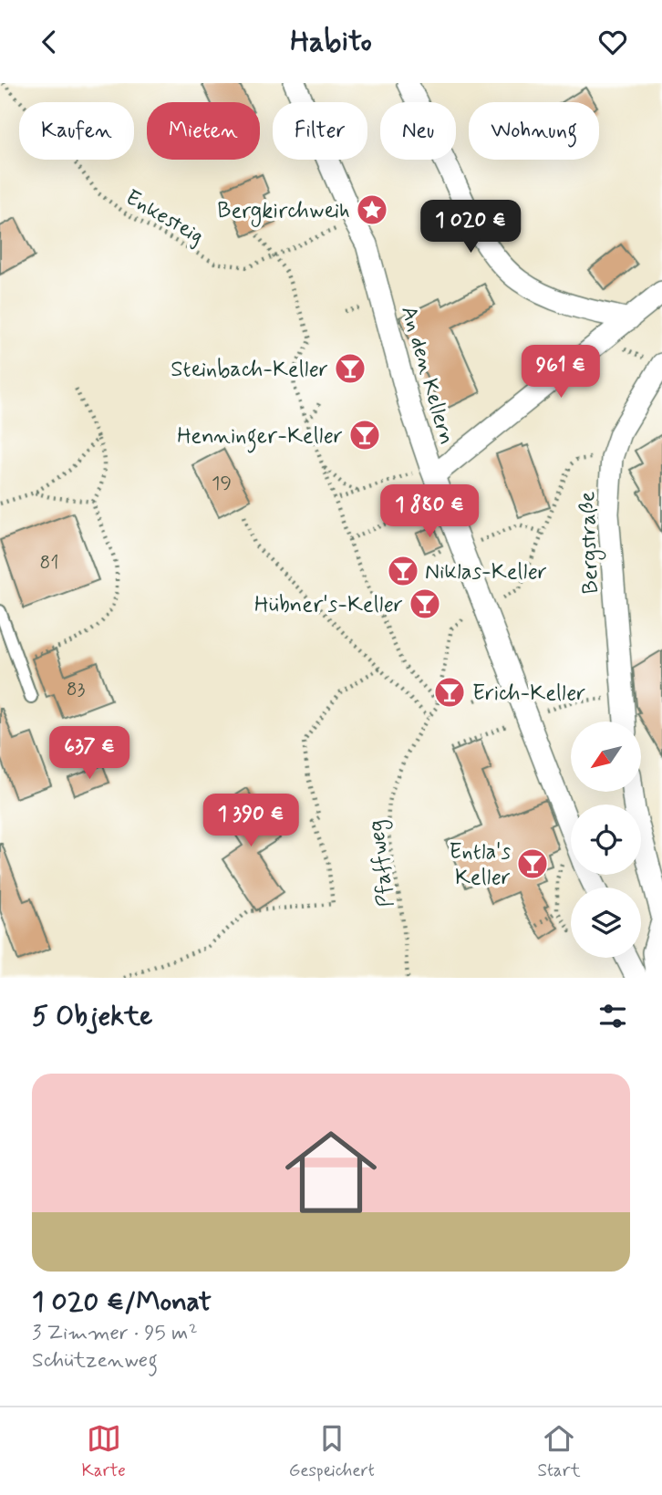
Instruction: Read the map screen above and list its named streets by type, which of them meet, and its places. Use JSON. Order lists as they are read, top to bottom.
{
  "streets": {
    "street": ["An den Kellern", "Bergstraße"],
    "path": ["Enkesteig", "Pfaffweg"]
  },
  "crossings": [
    ["Enkesteig", "An den Kellern"]
  ],
  "places": {
    "place": ["Bergkirchweih"],
    "bar": [
      "Steinbach-Keller",
      "Henninger-Keller",
      "Niklas-Keller",
      "Hübner's-Keller",
      "Erich-Keller",
      "Entla's Keller"
    ]
  },
  "house_numbers": ["19", "81", "83"],
  "north": "bottom left",
  "page": {
    "header": "Habito",
    "chip": [
      "Kaufen",
      "Mieten",
      "Filter",
      "Neu",
      "Wohnung"
    ],
    "price": [
      "1 020 €",
      "961 €",
      "1 880 €",
      "637 €",
      "1 390 €"
    ],
    "heading": "5 Objekte",
    "list": [
      {
        "name": "1 020 €/Monat",
        "note": "3 Zimmer · 95 m² · Schützenweg"
      }
    ],
    "tabs": ["Karte", "Gespeichert", "Start"]
  }
}
